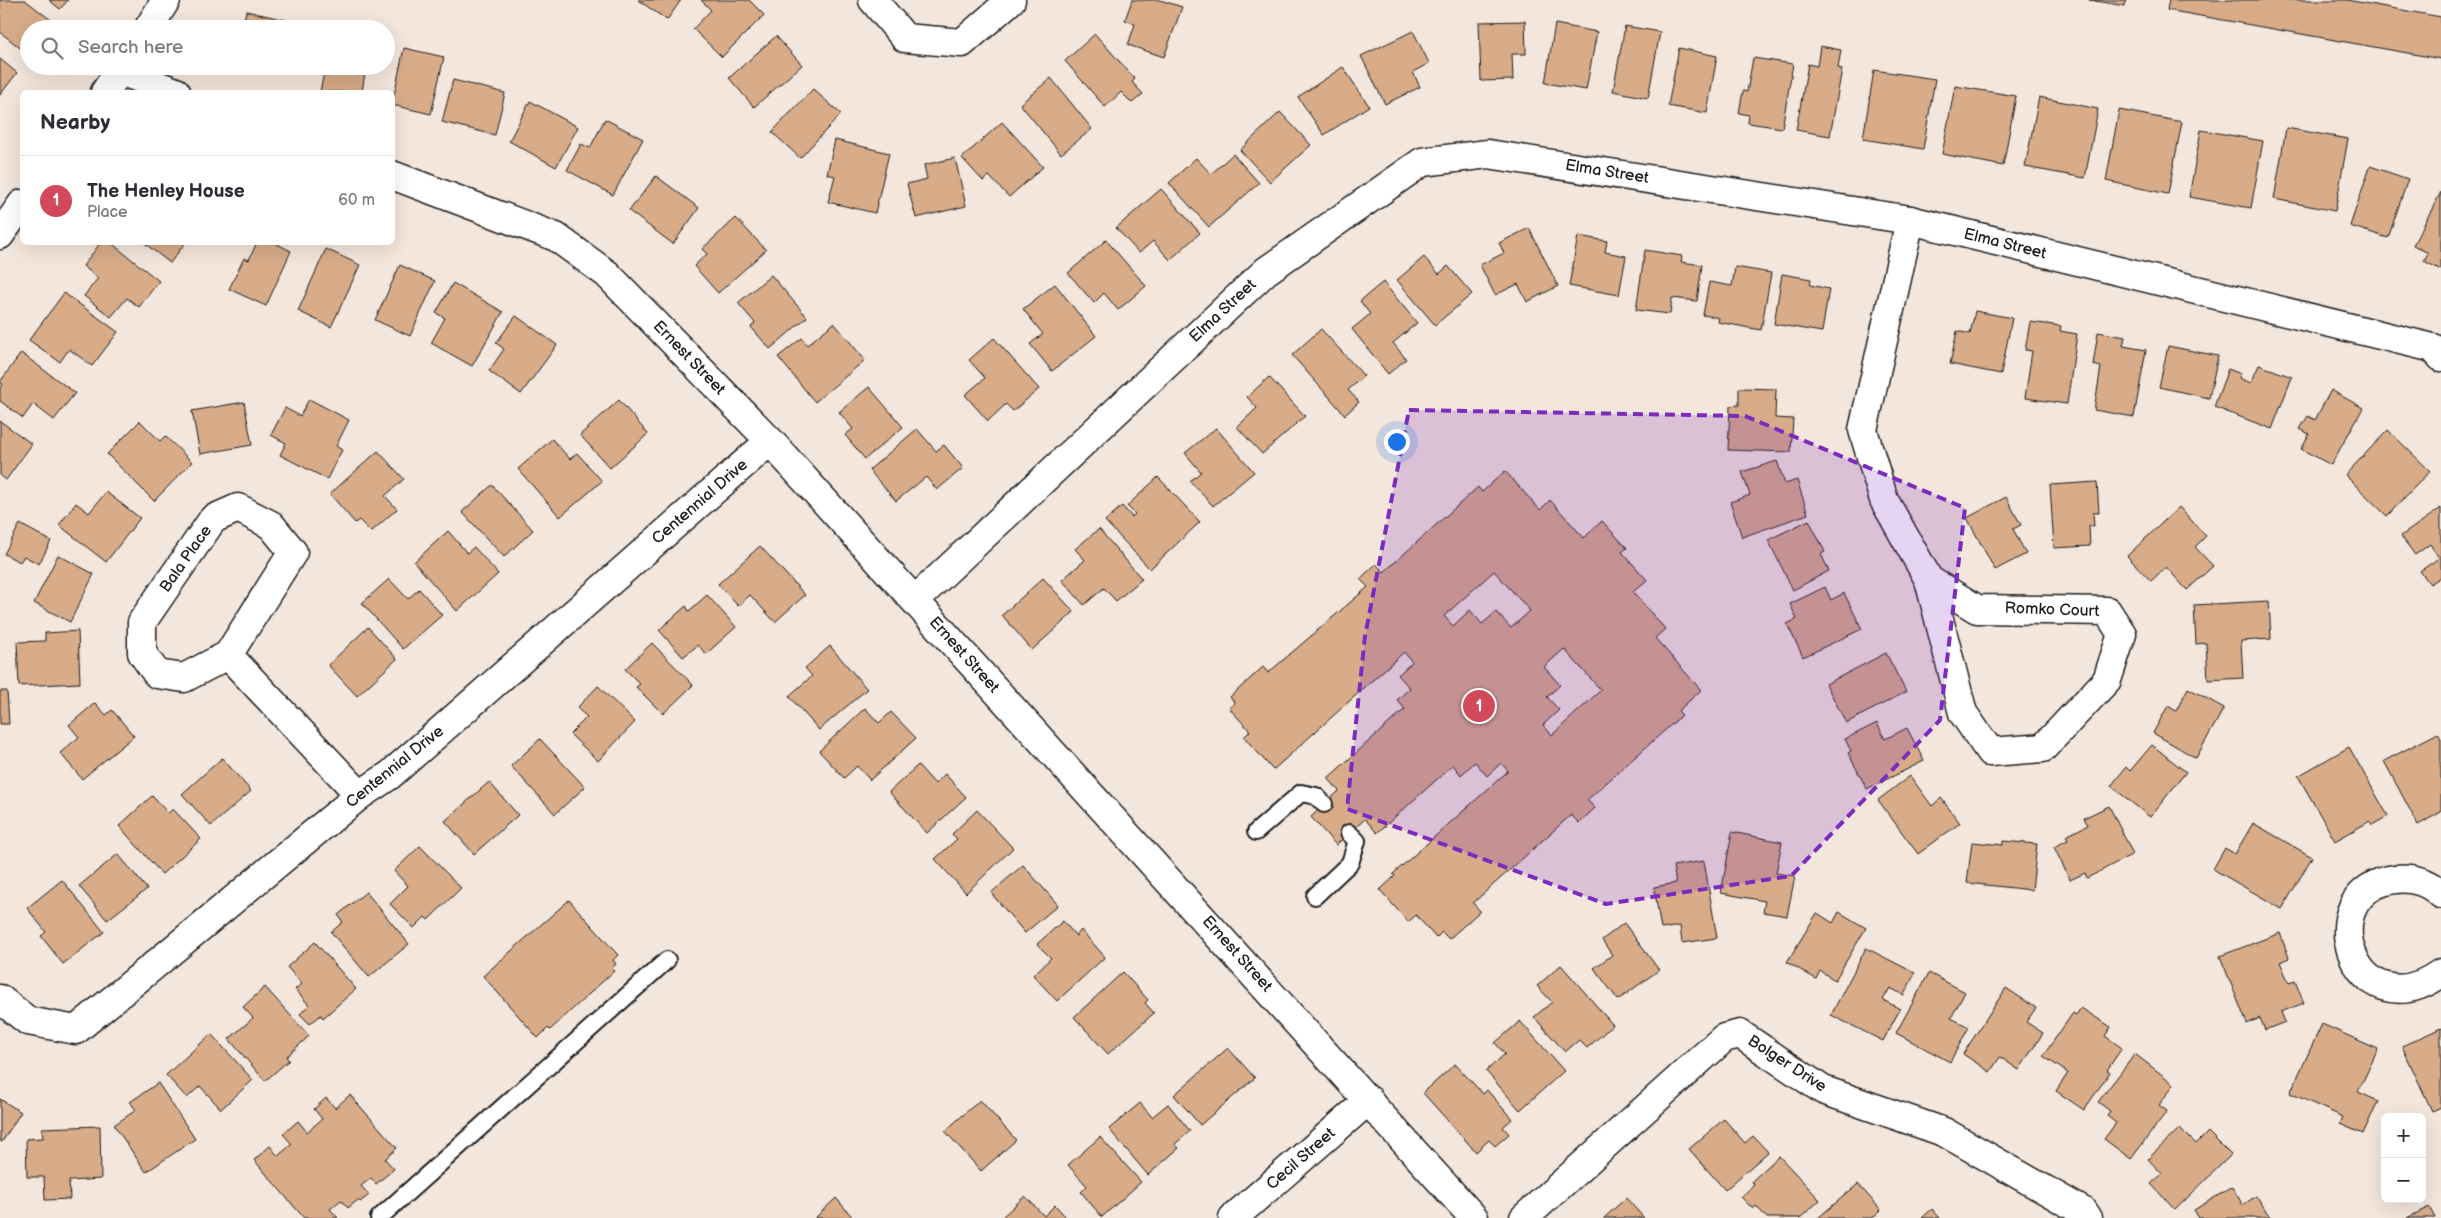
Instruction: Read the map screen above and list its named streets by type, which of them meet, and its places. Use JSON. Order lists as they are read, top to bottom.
{
  "streets": {
    "street": [
      "Elma Street",
      "Ernest Street",
      "Centennial Drive",
      "Bala Place",
      "Romko Court",
      "Bolger Drive",
      "Cecil Street"
    ]
  },
  "crossings": [
    ["Elma Street", "Ernest Street"],
    ["Elma Street", "Romko Court"],
    ["Ernest Street", "Centennial Drive"],
    ["Ernest Street", "Cecil Street"]
  ],
  "page": {
    "search": "Search here",
    "heading": "Nearby",
    "list": [
      {
        "mark": "1",
        "name": "The Henley House",
        "note": "Place",
        "value": "60 m"
      }
    ],
    "pins": "1",
    "map_buttons": ["+", "−"]
  }
}
